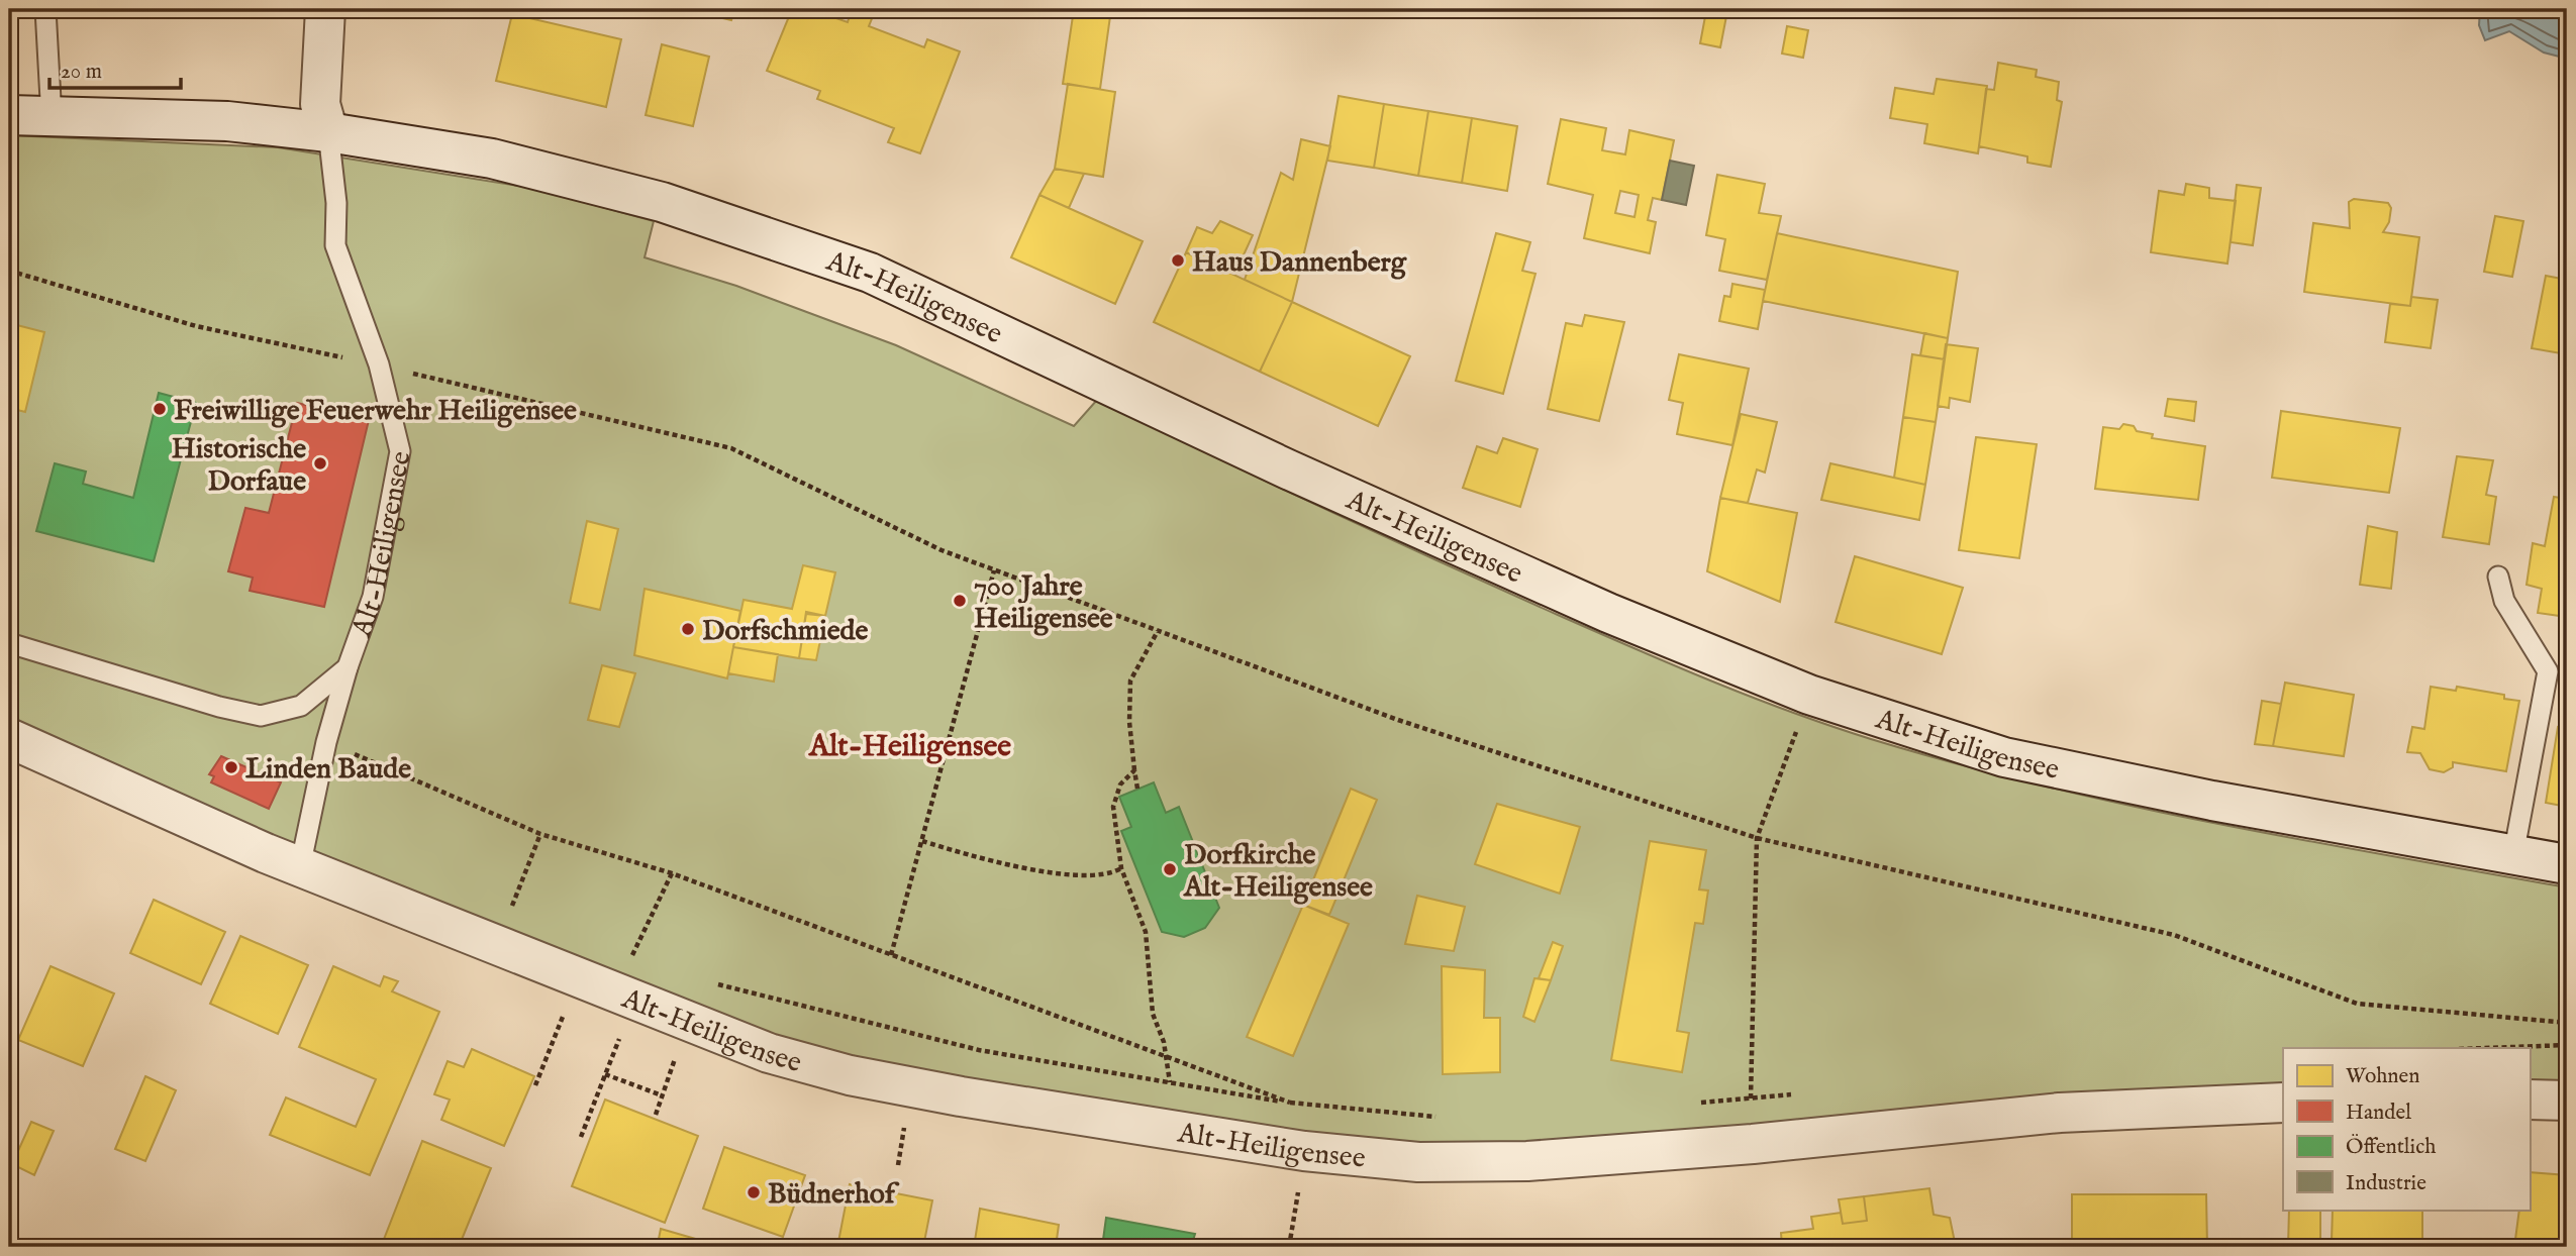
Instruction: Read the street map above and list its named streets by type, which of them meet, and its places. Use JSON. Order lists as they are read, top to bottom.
{
  "streets": {
    "main road": ["Alt-Heiligensee"]
  },
  "districts": ["Alt-Heiligensee"],
  "places": [
    "Haus Dannenberg",
    "Freiwillige Feuerwehr Heiligensee",
    "Historische Dorfaue",
    "700 Jahre Heiligensee",
    "Dorfschmiede",
    "Linden Baude",
    "Dorfkirche Alt-Heiligensee",
    "Büdnerhof"
  ],
  "legend": [
    "Wohnen",
    "Handel",
    "Öffentlich",
    "Industrie"
  ],
  "scale_bar": "20 m"
}
